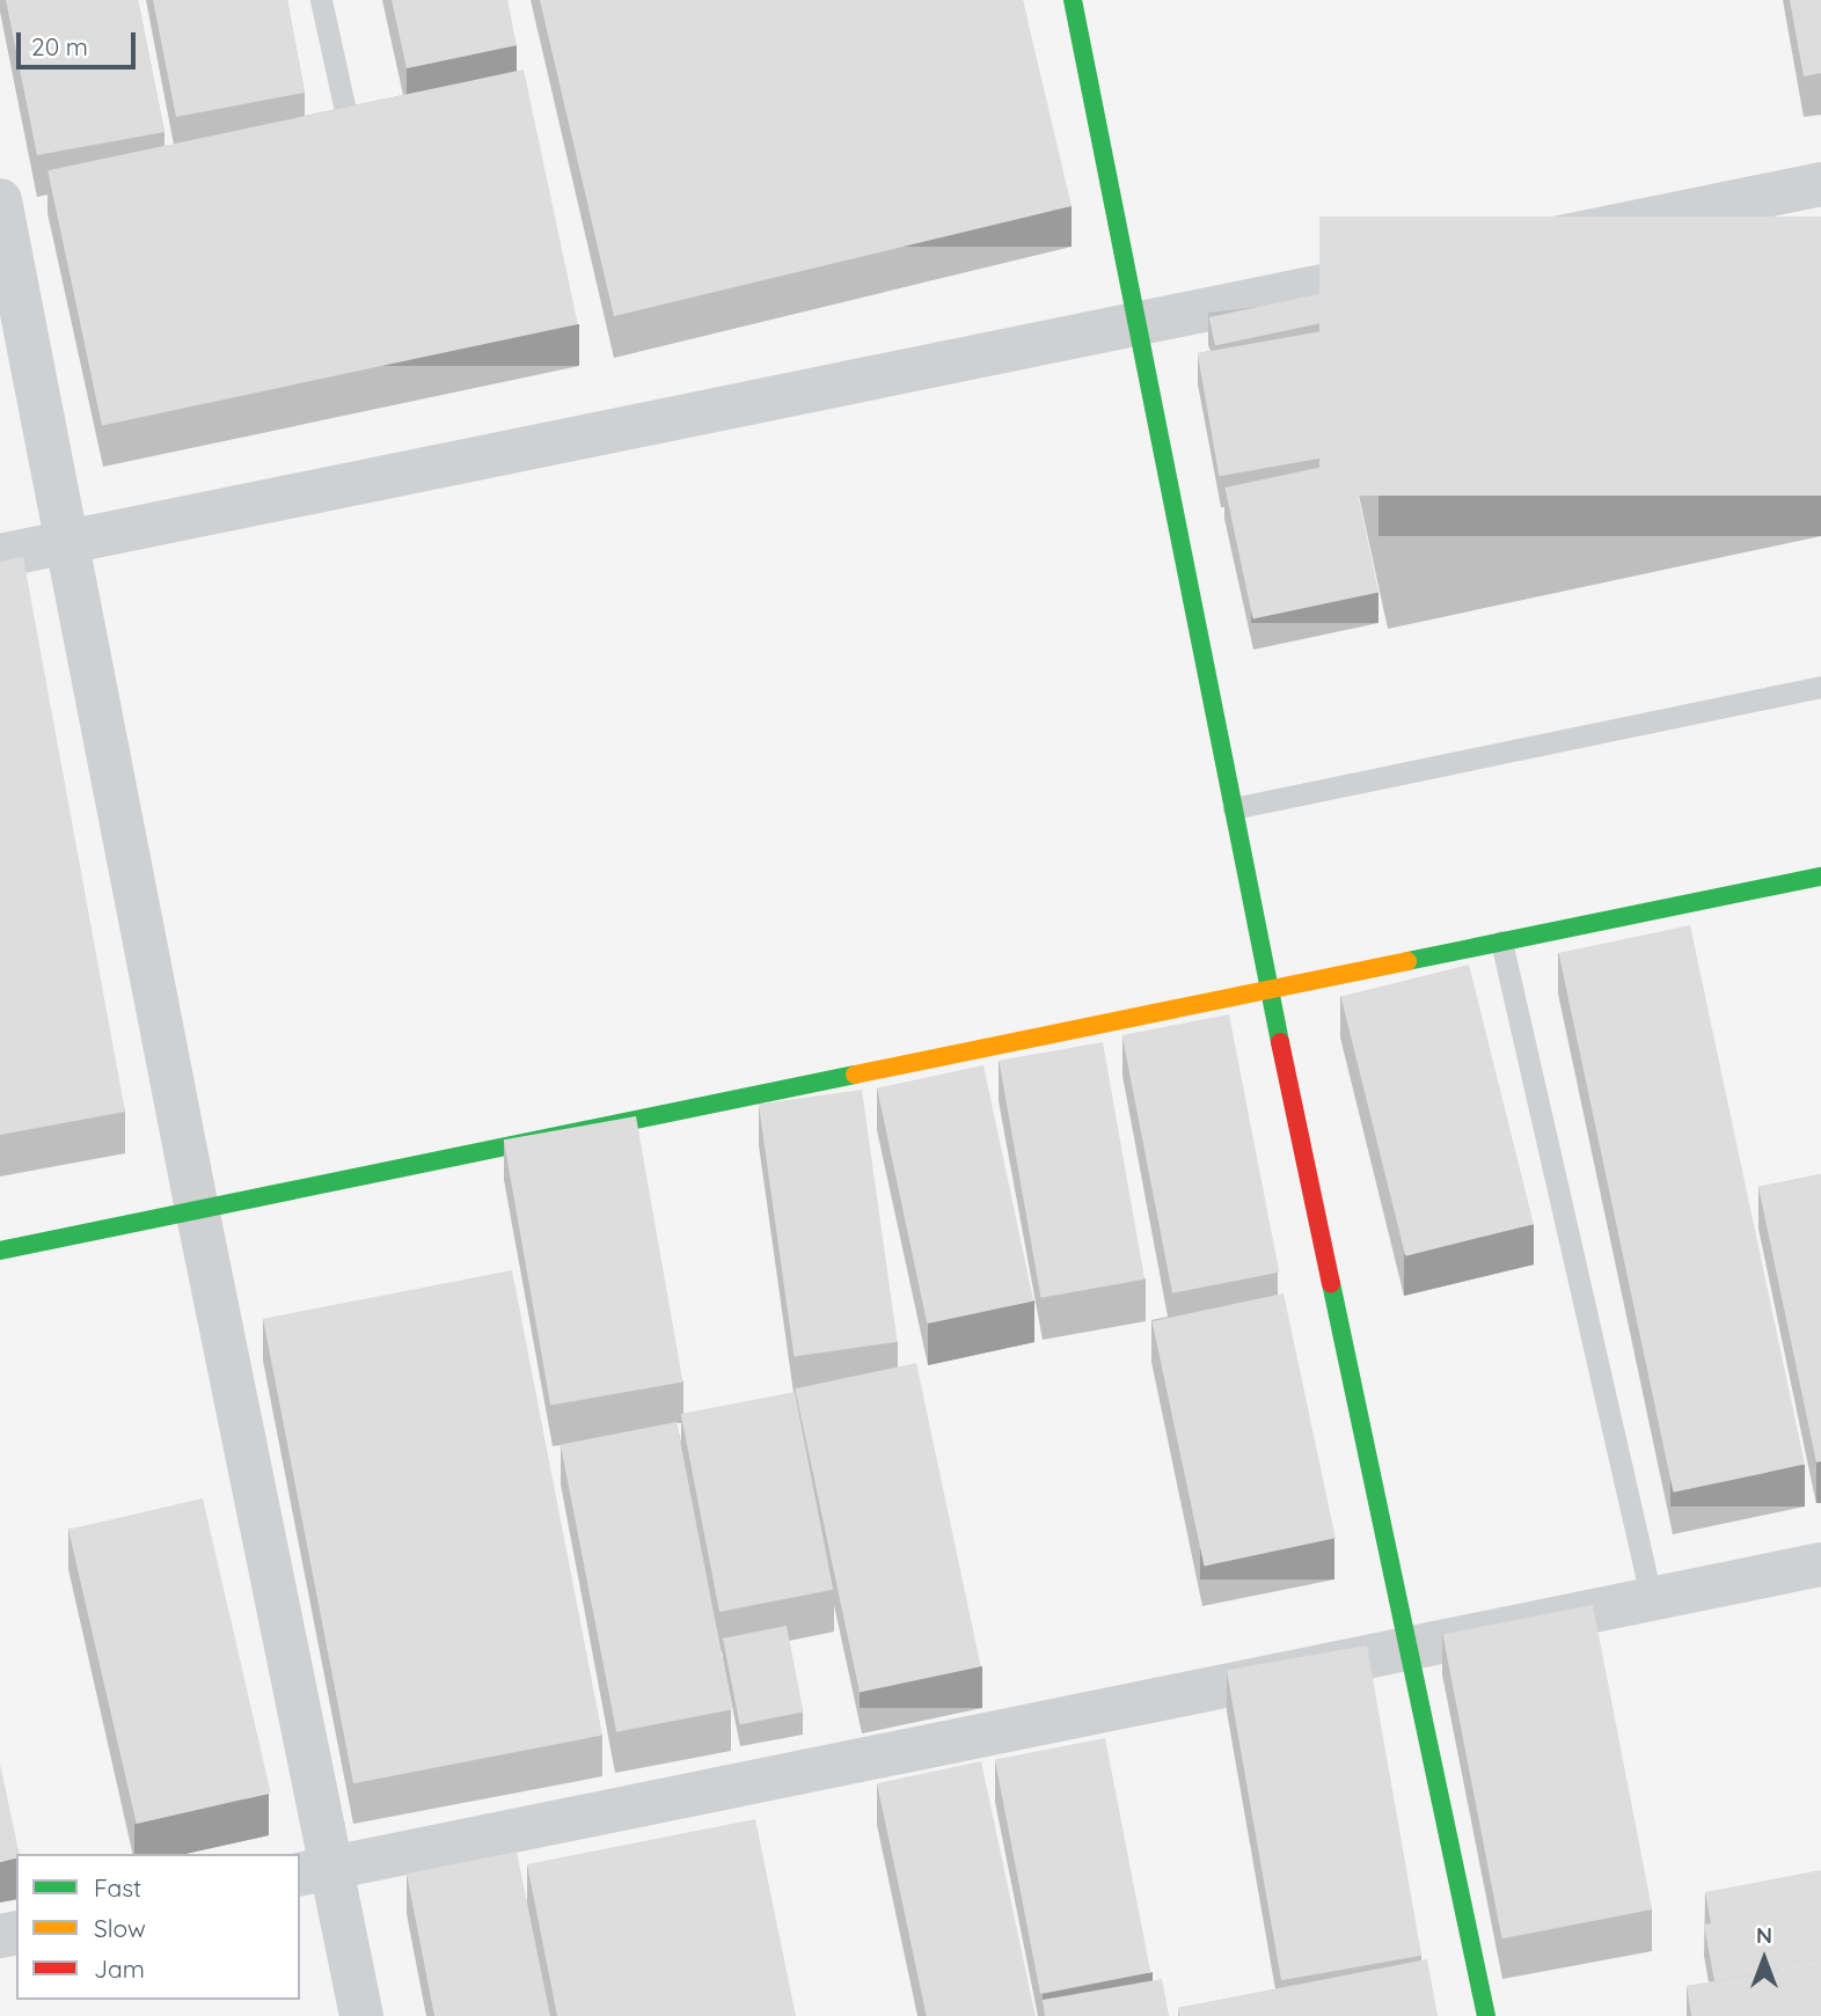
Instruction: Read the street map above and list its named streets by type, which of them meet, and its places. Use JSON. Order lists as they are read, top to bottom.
{
  "legend": ["Fast", "Slow", "Jam"],
  "scale_bar": "20 m",
  "north": "top"
}
